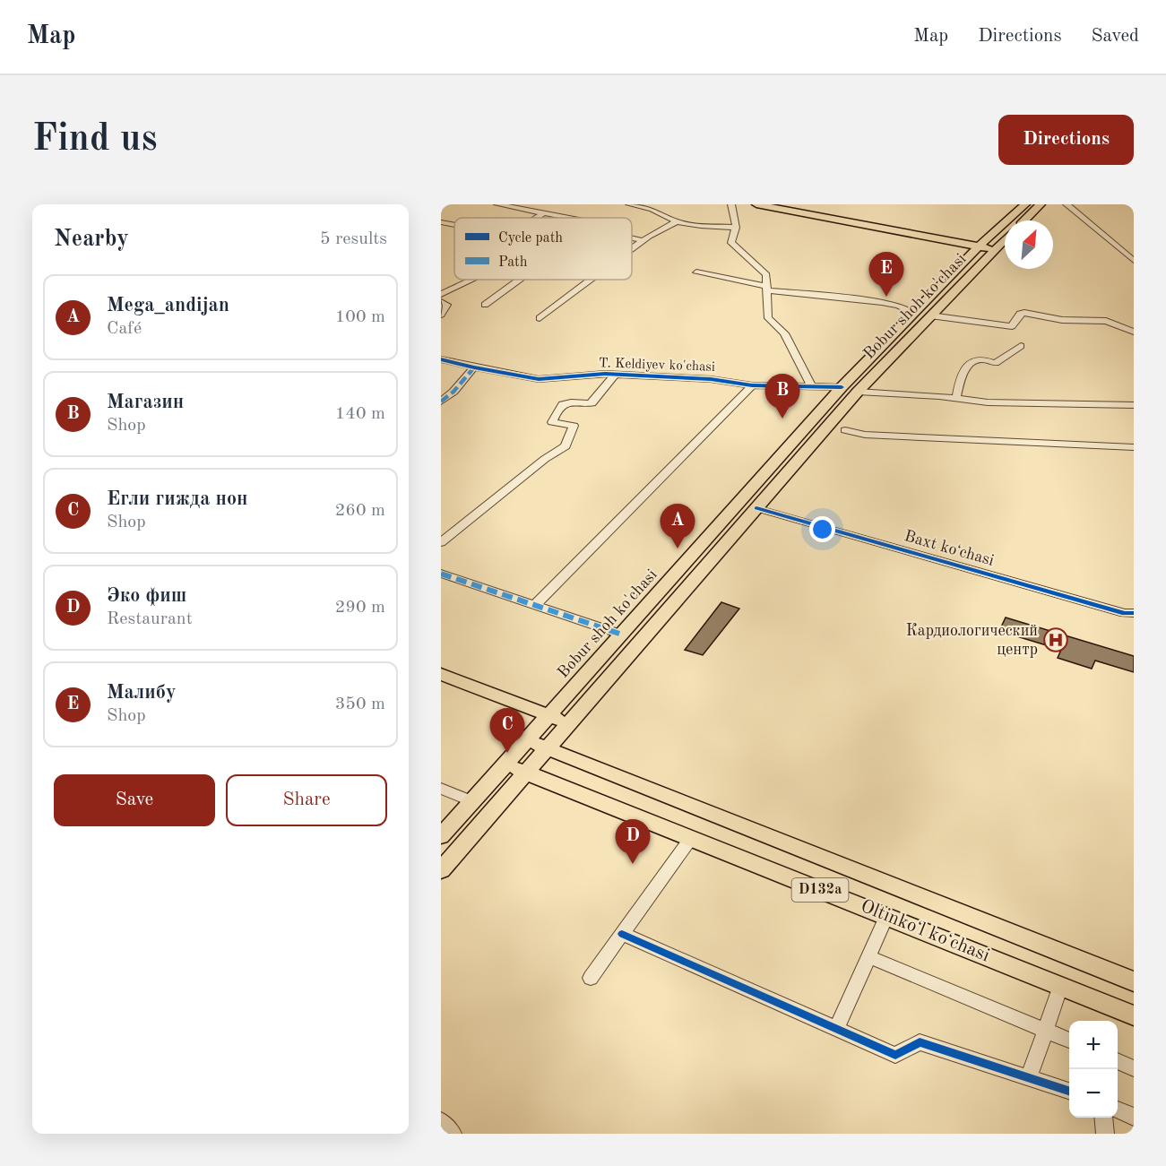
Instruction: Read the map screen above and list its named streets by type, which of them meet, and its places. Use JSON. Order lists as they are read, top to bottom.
{
  "streets": {
    "main road": ["Bobur shoh ko'chasi", "D132a", "Oltinkoʻl koʻchasi"],
    "street": ["T. Keldiyev ko'chasi", "Baxt koʻchasi"]
  },
  "crossings": [
    ["Bobur shoh ko'chasi", "T. Keldiyev ko'chasi"],
    ["Bobur shoh ko'chasi", "Baxt koʻchasi"],
    ["Bobur shoh ko'chasi", "Oltinkoʻl koʻchasi"]
  ],
  "places": {
    "hospital": ["Кардиологический центр"]
  },
  "legend": ["Cycle path", "Path"],
  "north": "top right",
  "page": {
    "header": "Map",
    "nav": ["Map", "Directions", "Saved"],
    "buttons": [
      "Directions",
      ["Save", "Share"]
    ],
    "title": "Find us",
    "heading": ["Nearby", "5 results"],
    "pins": [
      "E",
      "B",
      "A",
      "C",
      "D"
    ],
    "list": [
      {
        "mark": "A",
        "name": "Mega_andijan",
        "note": "Café",
        "value": "100 m"
      },
      {
        "mark": "B",
        "name": "Магазин",
        "note": "Shop",
        "value": "140 m"
      },
      {
        "mark": "C",
        "name": "Егли гижда нон",
        "note": "Shop",
        "value": "260 m"
      },
      {
        "mark": "D",
        "name": "Эко фиш",
        "note": "Restaurant",
        "value": "290 m"
      },
      {
        "mark": "E",
        "name": "Малибу",
        "note": "Shop",
        "value": "350 m"
      }
    ],
    "map_buttons": ["+", "−"]
  }
}
